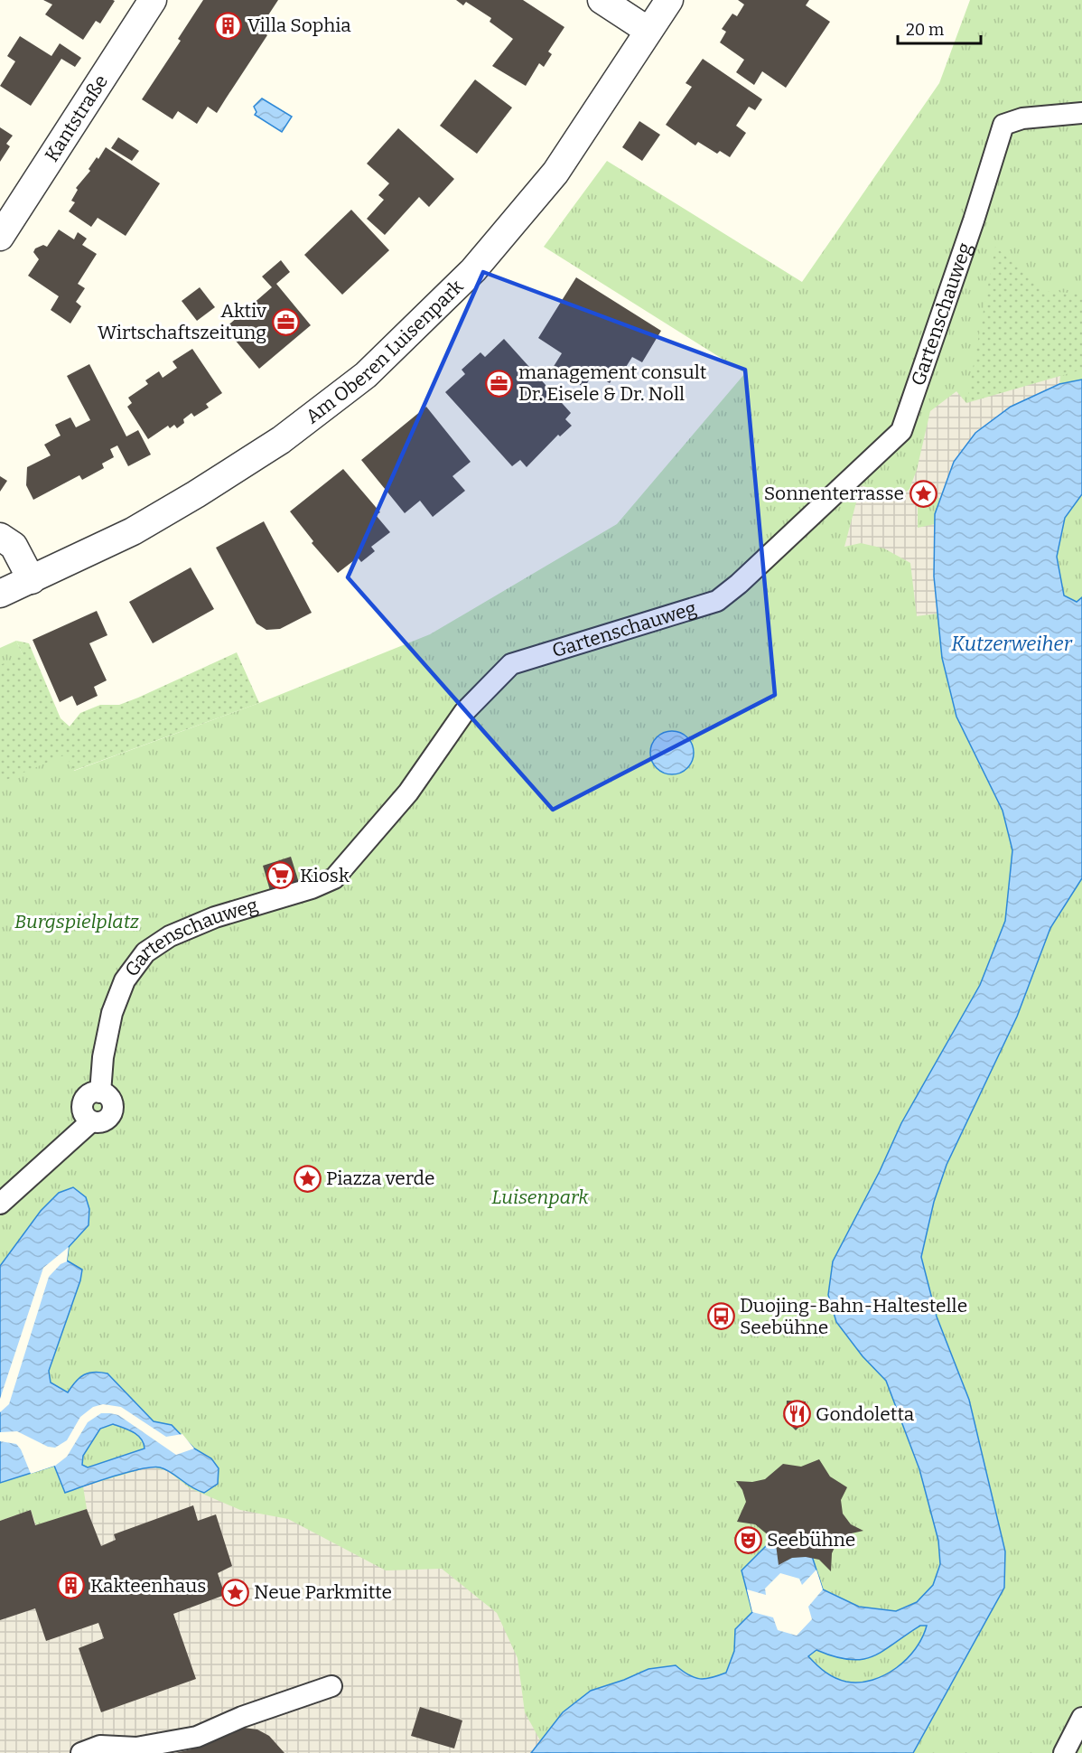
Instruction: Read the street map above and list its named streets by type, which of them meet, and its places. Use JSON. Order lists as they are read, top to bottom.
{
  "streets": {
    "street": ["Kantstraße", "Gartenschauweg", "Am Oberen Luisenpark"]
  },
  "water": ["Kutzerweiher"],
  "parks": ["Burgspielplatz", "Luisenpark"],
  "places": {
    "building": ["Villa Sophia", "Kakteenhaus"],
    "office": ["Aktiv Wirtschaftszeitung", "management consult Dr. Eisele & Dr. Noll"],
    "place": ["Sonnenterrasse", "Piazza verde", "Neue Parkmitte"],
    "supermarket": ["Kiosk"],
    "bus stop": ["Duojing-Bahn-Haltestelle Seebühne"],
    "restaurant": ["Gondoletta"],
    "theatre": ["Seebühne"]
  },
  "scale_bar": "20 m"
}
